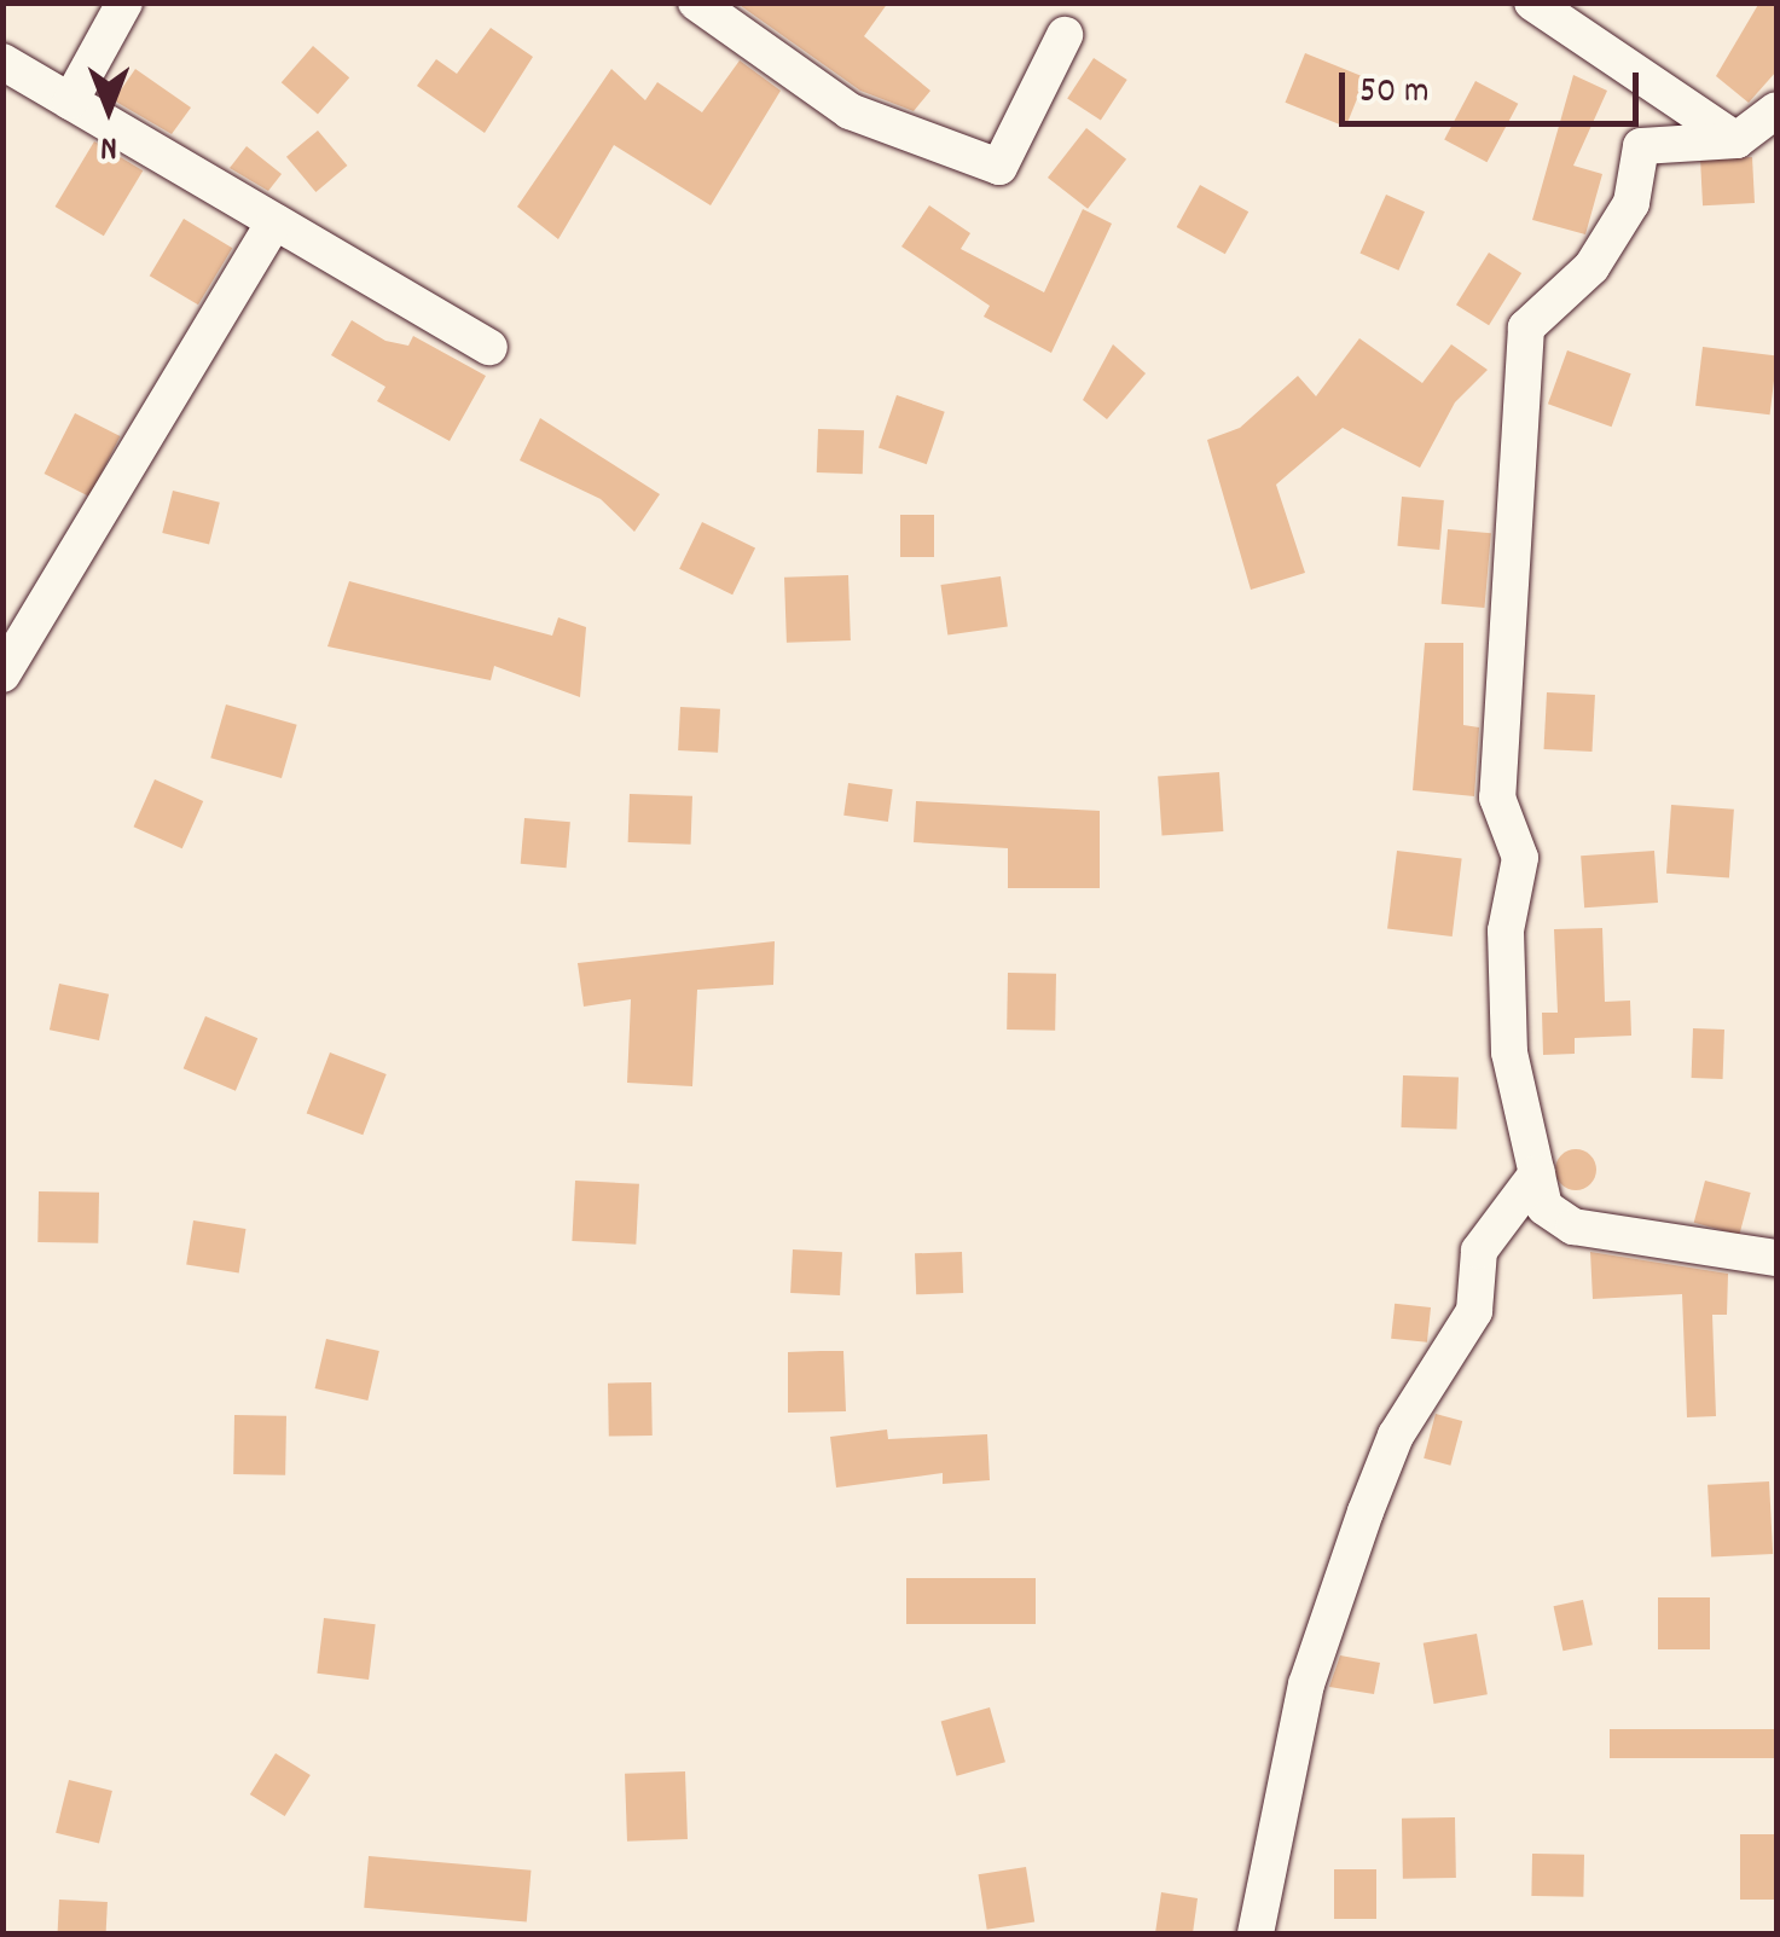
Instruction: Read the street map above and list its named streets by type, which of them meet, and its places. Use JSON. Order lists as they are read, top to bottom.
{
  "scale_bar": "50 m",
  "north": "bottom"
}
